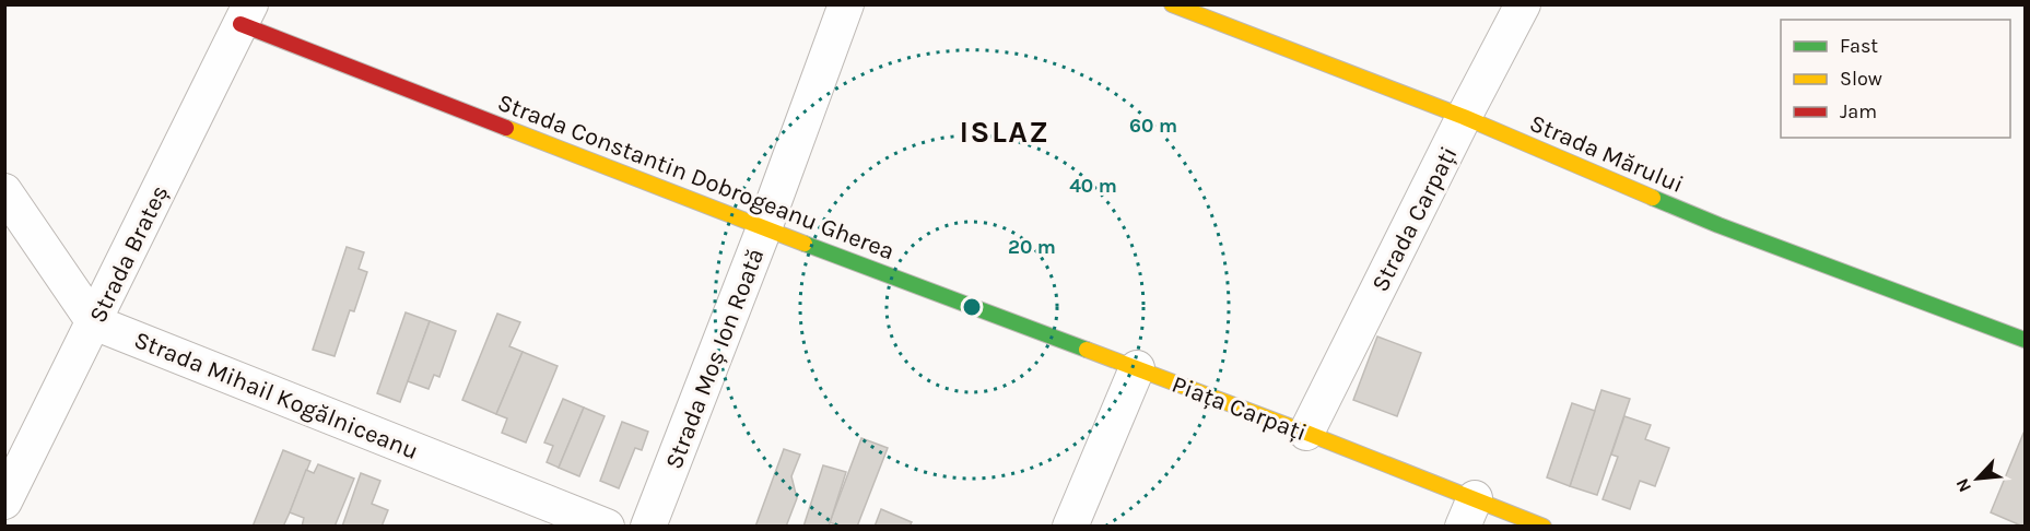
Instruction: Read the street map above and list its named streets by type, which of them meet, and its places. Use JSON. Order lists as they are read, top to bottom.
{
  "streets": {
    "street": [
      "Strada Mărului",
      "Strada Constantin Dobrogeanu Gherea",
      "Strada Carpați",
      "Strada Brateș",
      "Strada Moș Ion Roată",
      "Strada Mihail Kogălniceanu",
      "Piața Carpați"
    ]
  },
  "crossings": [
    ["Strada Mărului", "Strada Carpați"],
    ["Strada Constantin Dobrogeanu Gherea", "Strada Brateș"],
    ["Strada Constantin Dobrogeanu Gherea", "Strada Moș Ion Roată"],
    ["Strada Constantin Dobrogeanu Gherea", "Piața Carpați"],
    ["Strada Carpați", "Piața Carpați"],
    ["Strada Brateș", "Strada Mihail Kogălniceanu"]
  ],
  "districts": ["ISLAZ"],
  "legend": ["Fast", "Slow", "Jam"],
  "north": "bottom left",
  "rings": ["60 m", "40 m", "20 m"]
}
